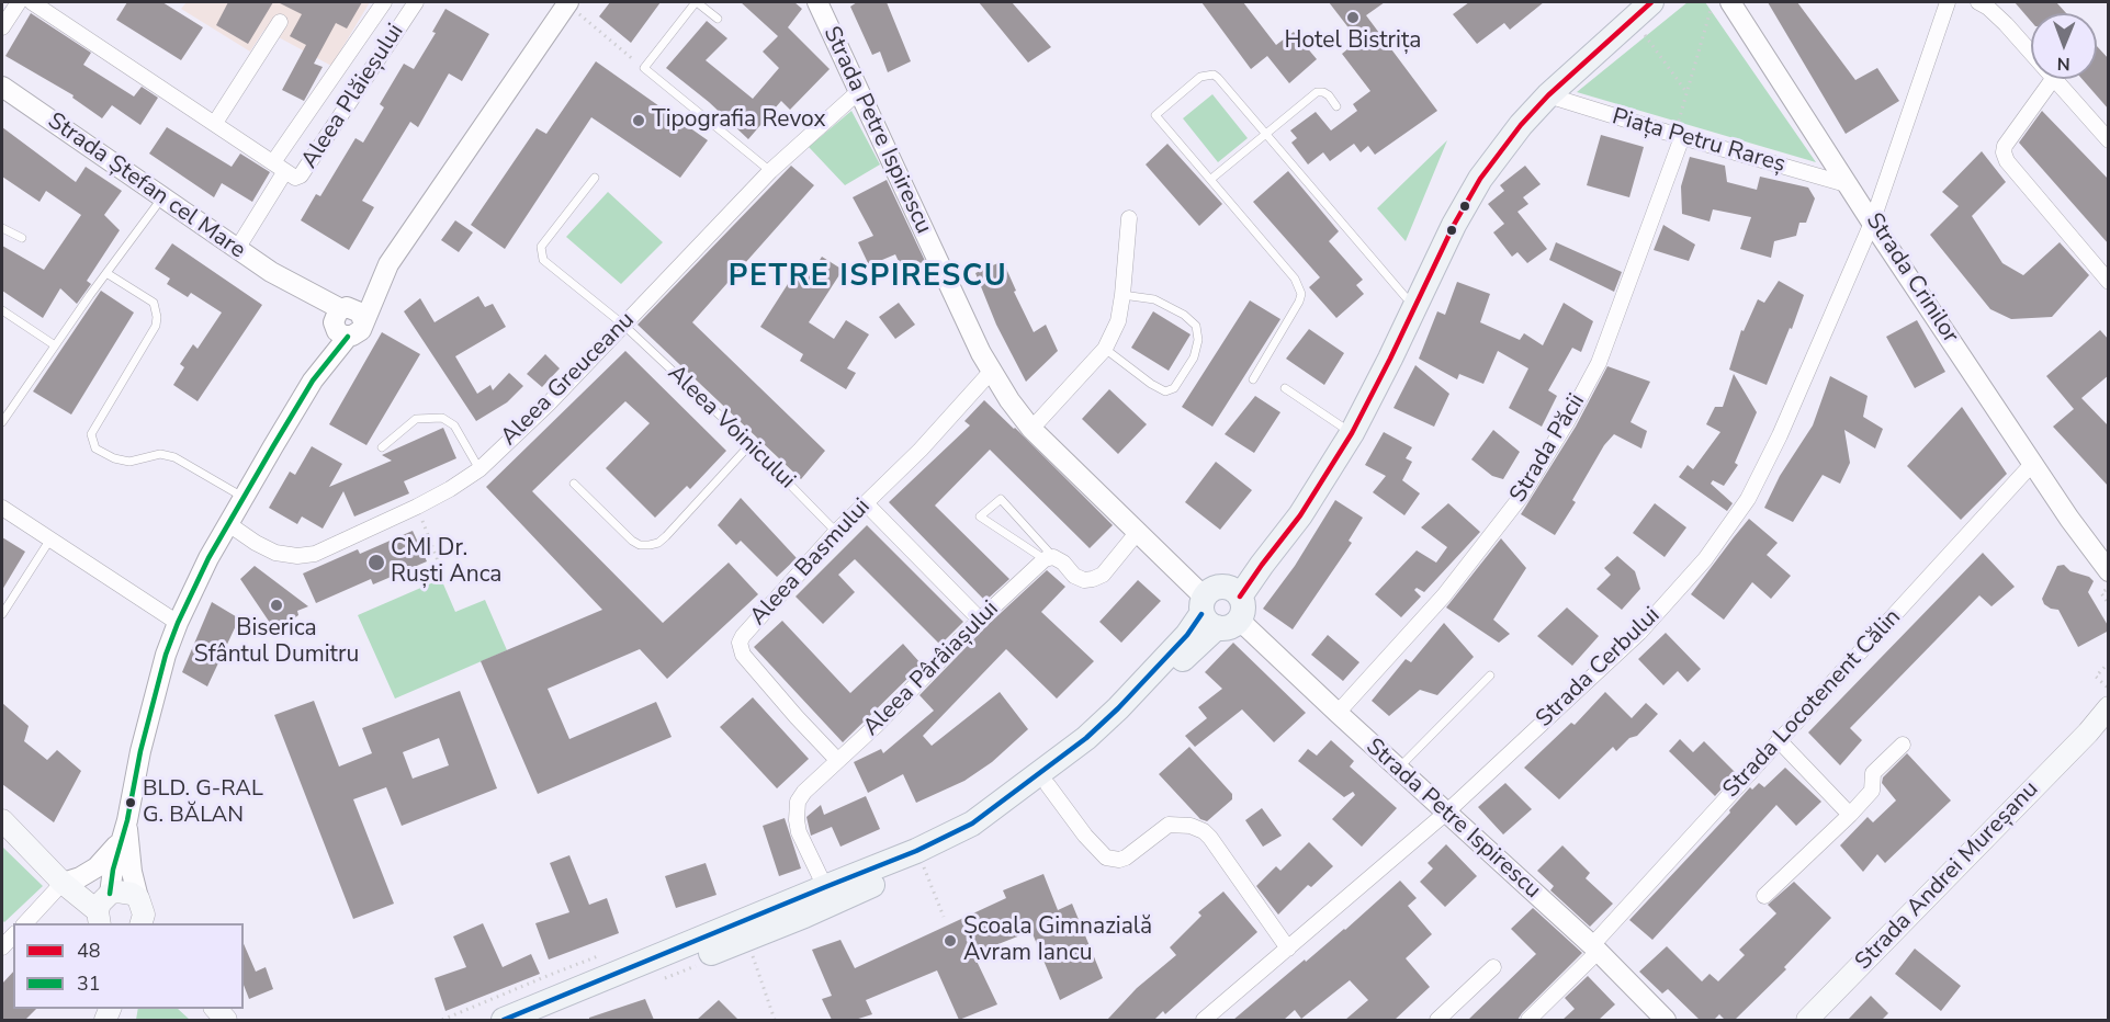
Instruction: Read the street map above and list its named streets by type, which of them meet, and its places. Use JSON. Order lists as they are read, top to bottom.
{
  "streets": {
    "main road": ["Strada Andrei Mureșanu"],
    "street": [
      "Aleea Plăieșului",
      "Strada Petre Ispirescu",
      "Piața Petru Rareș",
      "Strada Ștefan cel Mare",
      "Strada Crinilor",
      "Aleea Greuceanu",
      "Strada Păcii",
      "Aleea Basmului",
      "Strada Cerbului",
      "Aleea Pârâiașului",
      "Strada Locotenent Călin"
    ],
    "lane": ["Aleea Voinicului"]
  },
  "crossings": [
    ["Aleea Plăieșului", "Strada Ștefan cel Mare"],
    ["Strada Petre Ispirescu", "Aleea Greuceanu"],
    ["Strada Petre Ispirescu", "Strada Păcii"],
    ["Strada Petre Ispirescu", "Aleea Basmului"],
    ["Strada Petre Ispirescu", "Strada Cerbului"],
    ["Strada Petre Ispirescu", "Strada Locotenent Călin"],
    ["Piața Petru Rareș", "Strada Crinilor"],
    ["Piața Petru Rareș", "Strada Păcii"],
    ["Strada Crinilor", "Strada Cerbului"],
    ["Strada Crinilor", "Strada Locotenent Călin"],
    ["Aleea Greuceanu", "Aleea Voinicului"],
    ["Aleea Voinicului", "Aleea Basmului"],
    ["Aleea Basmului", "Aleea Pârâiașului"]
  ],
  "districts": ["PETRE ISPIRESCU"],
  "places": [
    "Hotel Bistrița",
    "Tipografia Revox",
    "CMI Dr. Ruști Anca",
    "Biserica Sfântul Dumitru",
    "BLD. G-RAL G. BĂLAN",
    "Școala Gimnazială Avram Iancu"
  ],
  "lines": ["transit line 48", "transit line 31"],
  "legend": ["48", "31"],
  "north": "bottom"
}
